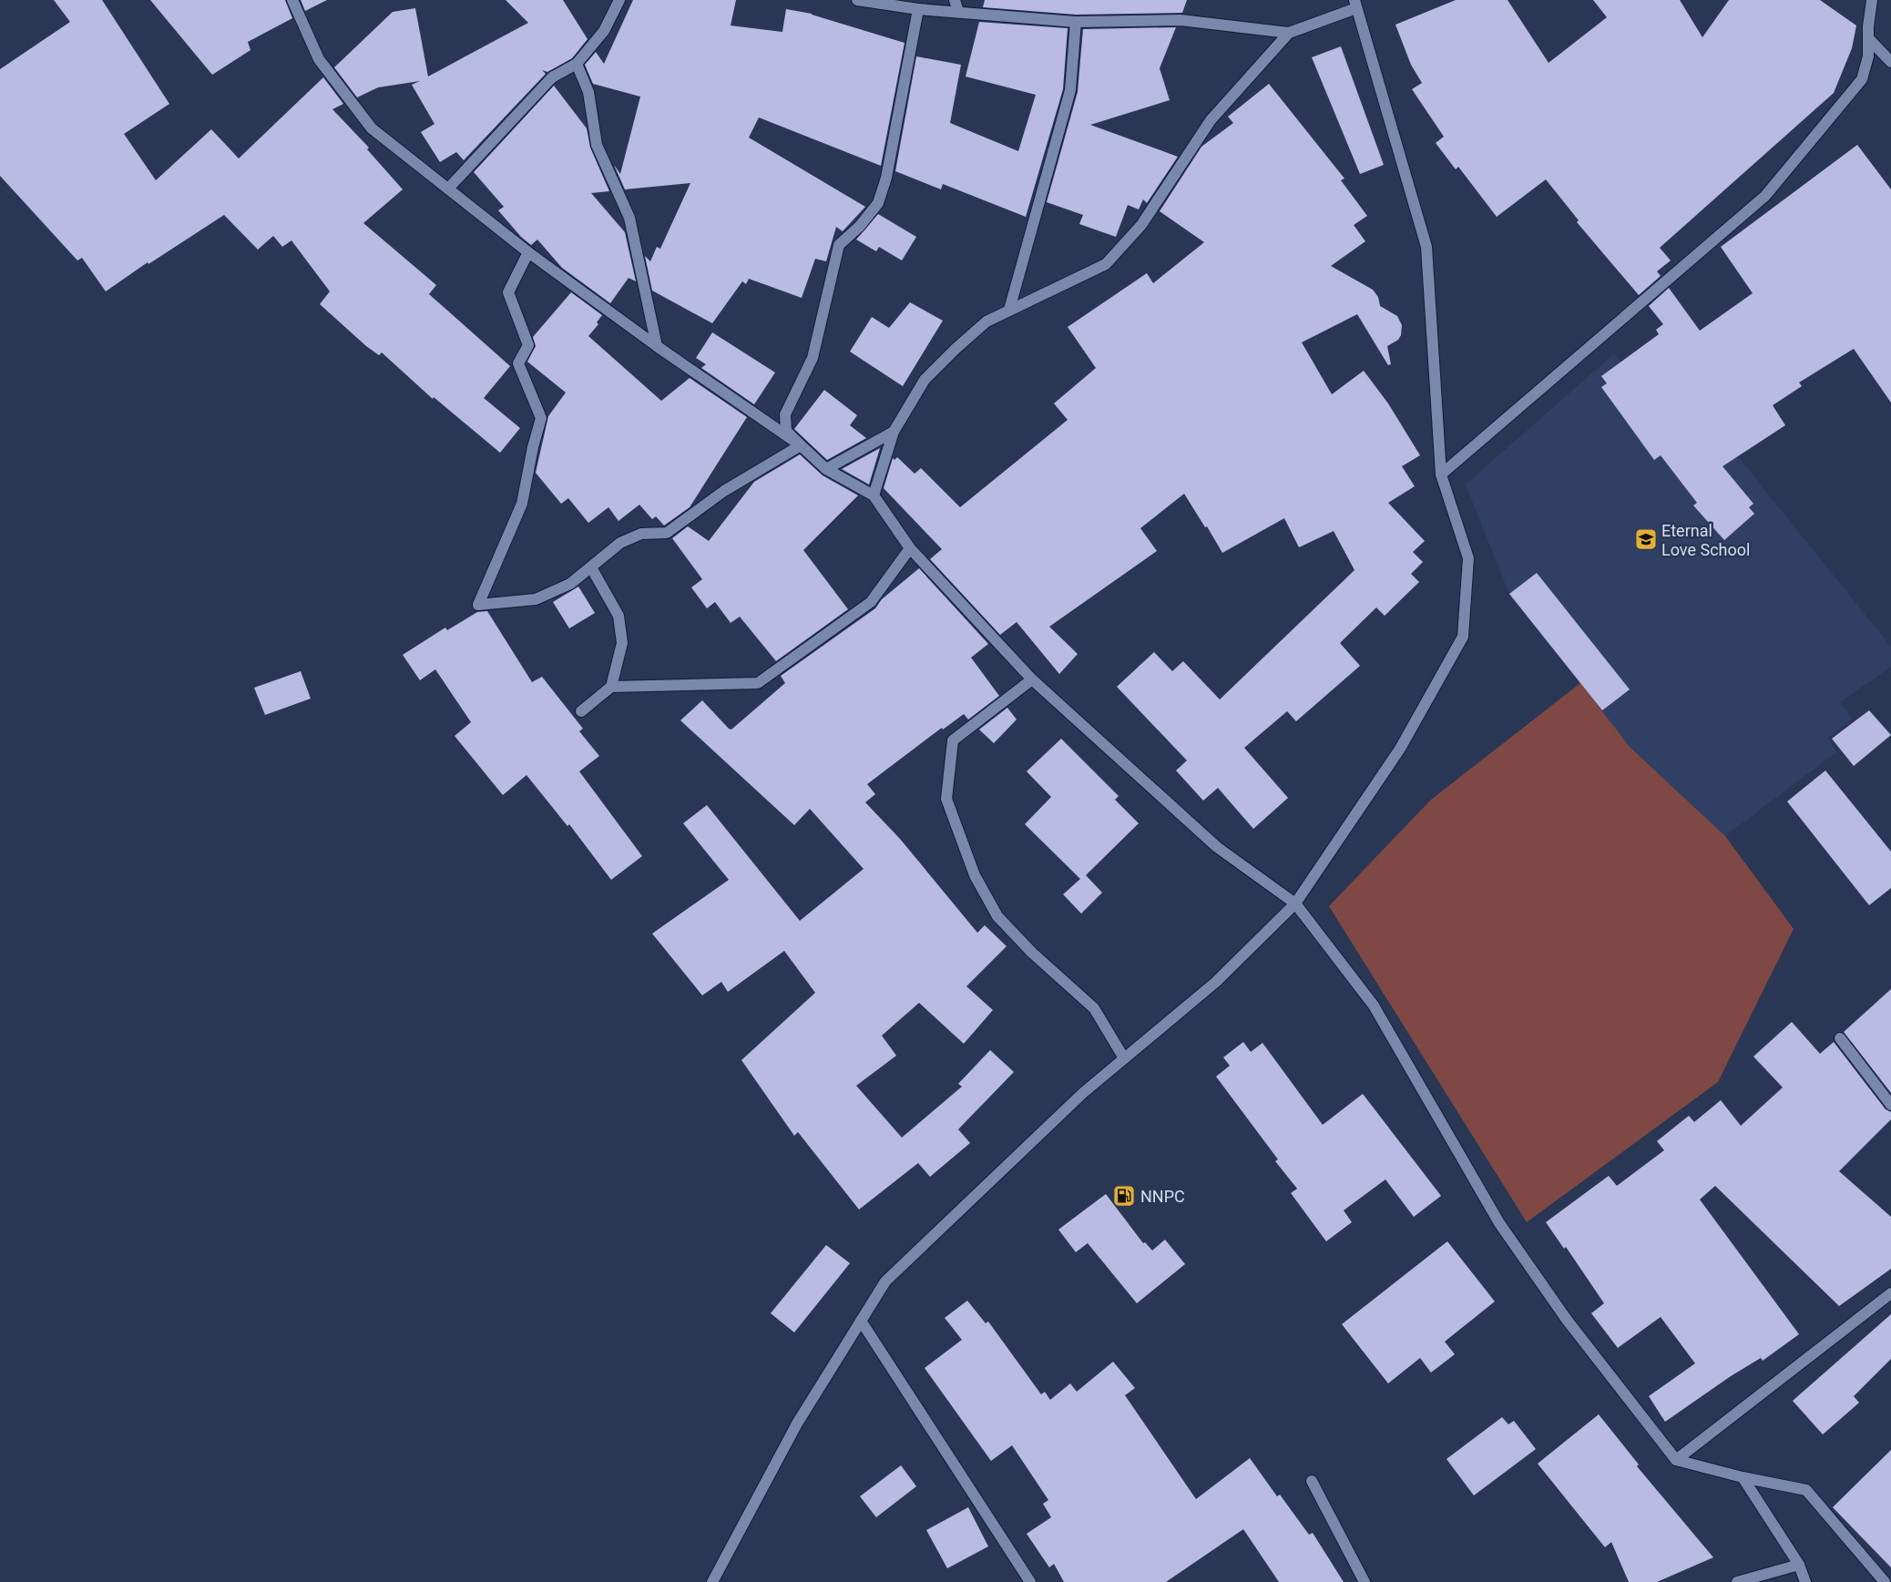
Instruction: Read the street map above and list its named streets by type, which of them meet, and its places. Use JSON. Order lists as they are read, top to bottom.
{
  "places": {
    "school or university": ["Eternal Love School"],
    "fuel station": ["NNPC"]
  }
}
